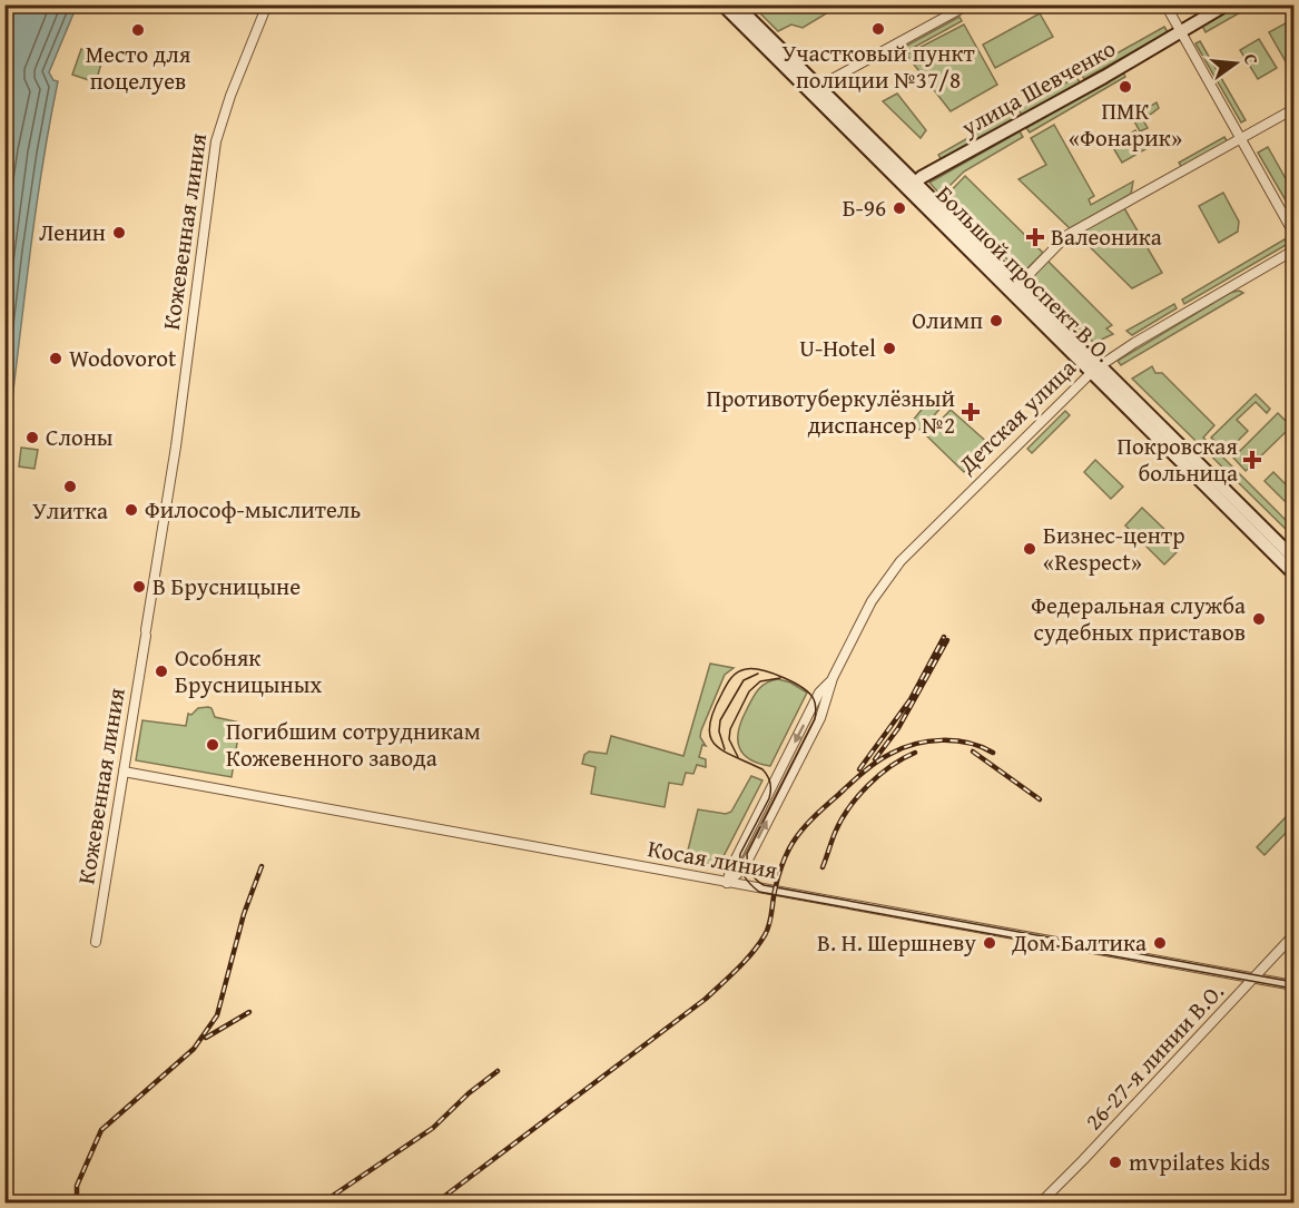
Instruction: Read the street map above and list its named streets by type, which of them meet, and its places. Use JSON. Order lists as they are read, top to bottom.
{
  "streets": {
    "main road": ["улица Шевченко", "Большой проспект В.О."],
    "street": [
      "Кожевенная линия",
      "Детская улица",
      "Косая линия",
      "26-27-я линии В.О."
    ]
  },
  "crossings": [
    ["улица Шевченко", "Большой проспект В.О."],
    ["Кожевенная линия", "Косая линия"],
    ["Большой проспект В.О.", "Детская улица"],
    ["Детская улица", "Косая линия"],
    ["Косая линия", "26-27-я линии В.О."]
  ],
  "places": {
    "other": [
      "Участковый пункт полиции №37/8",
      "Место для поцелуев",
      "ПМК «Фонарик»",
      "Б-96",
      "Ленин",
      "Олимп",
      "U-Hotel",
      "Wodovorot",
      "Слоны",
      "Улитка",
      "Философ-мыслитель",
      "Бизнес-центр «Respect»",
      "В Брусницыне",
      "Федеральная служба судебных приставов",
      "Особняк Брусницыных",
      "Погибшим сотрудникам Кожевенного завода",
      "В. Н. Шершневу",
      "Дом Балтика",
      "mvpilates kids"
    ],
    "health": ["Валеоника", "Противотуберкулёзный диспансер №2", "Покровская больница"]
  },
  "north": "right"
}
